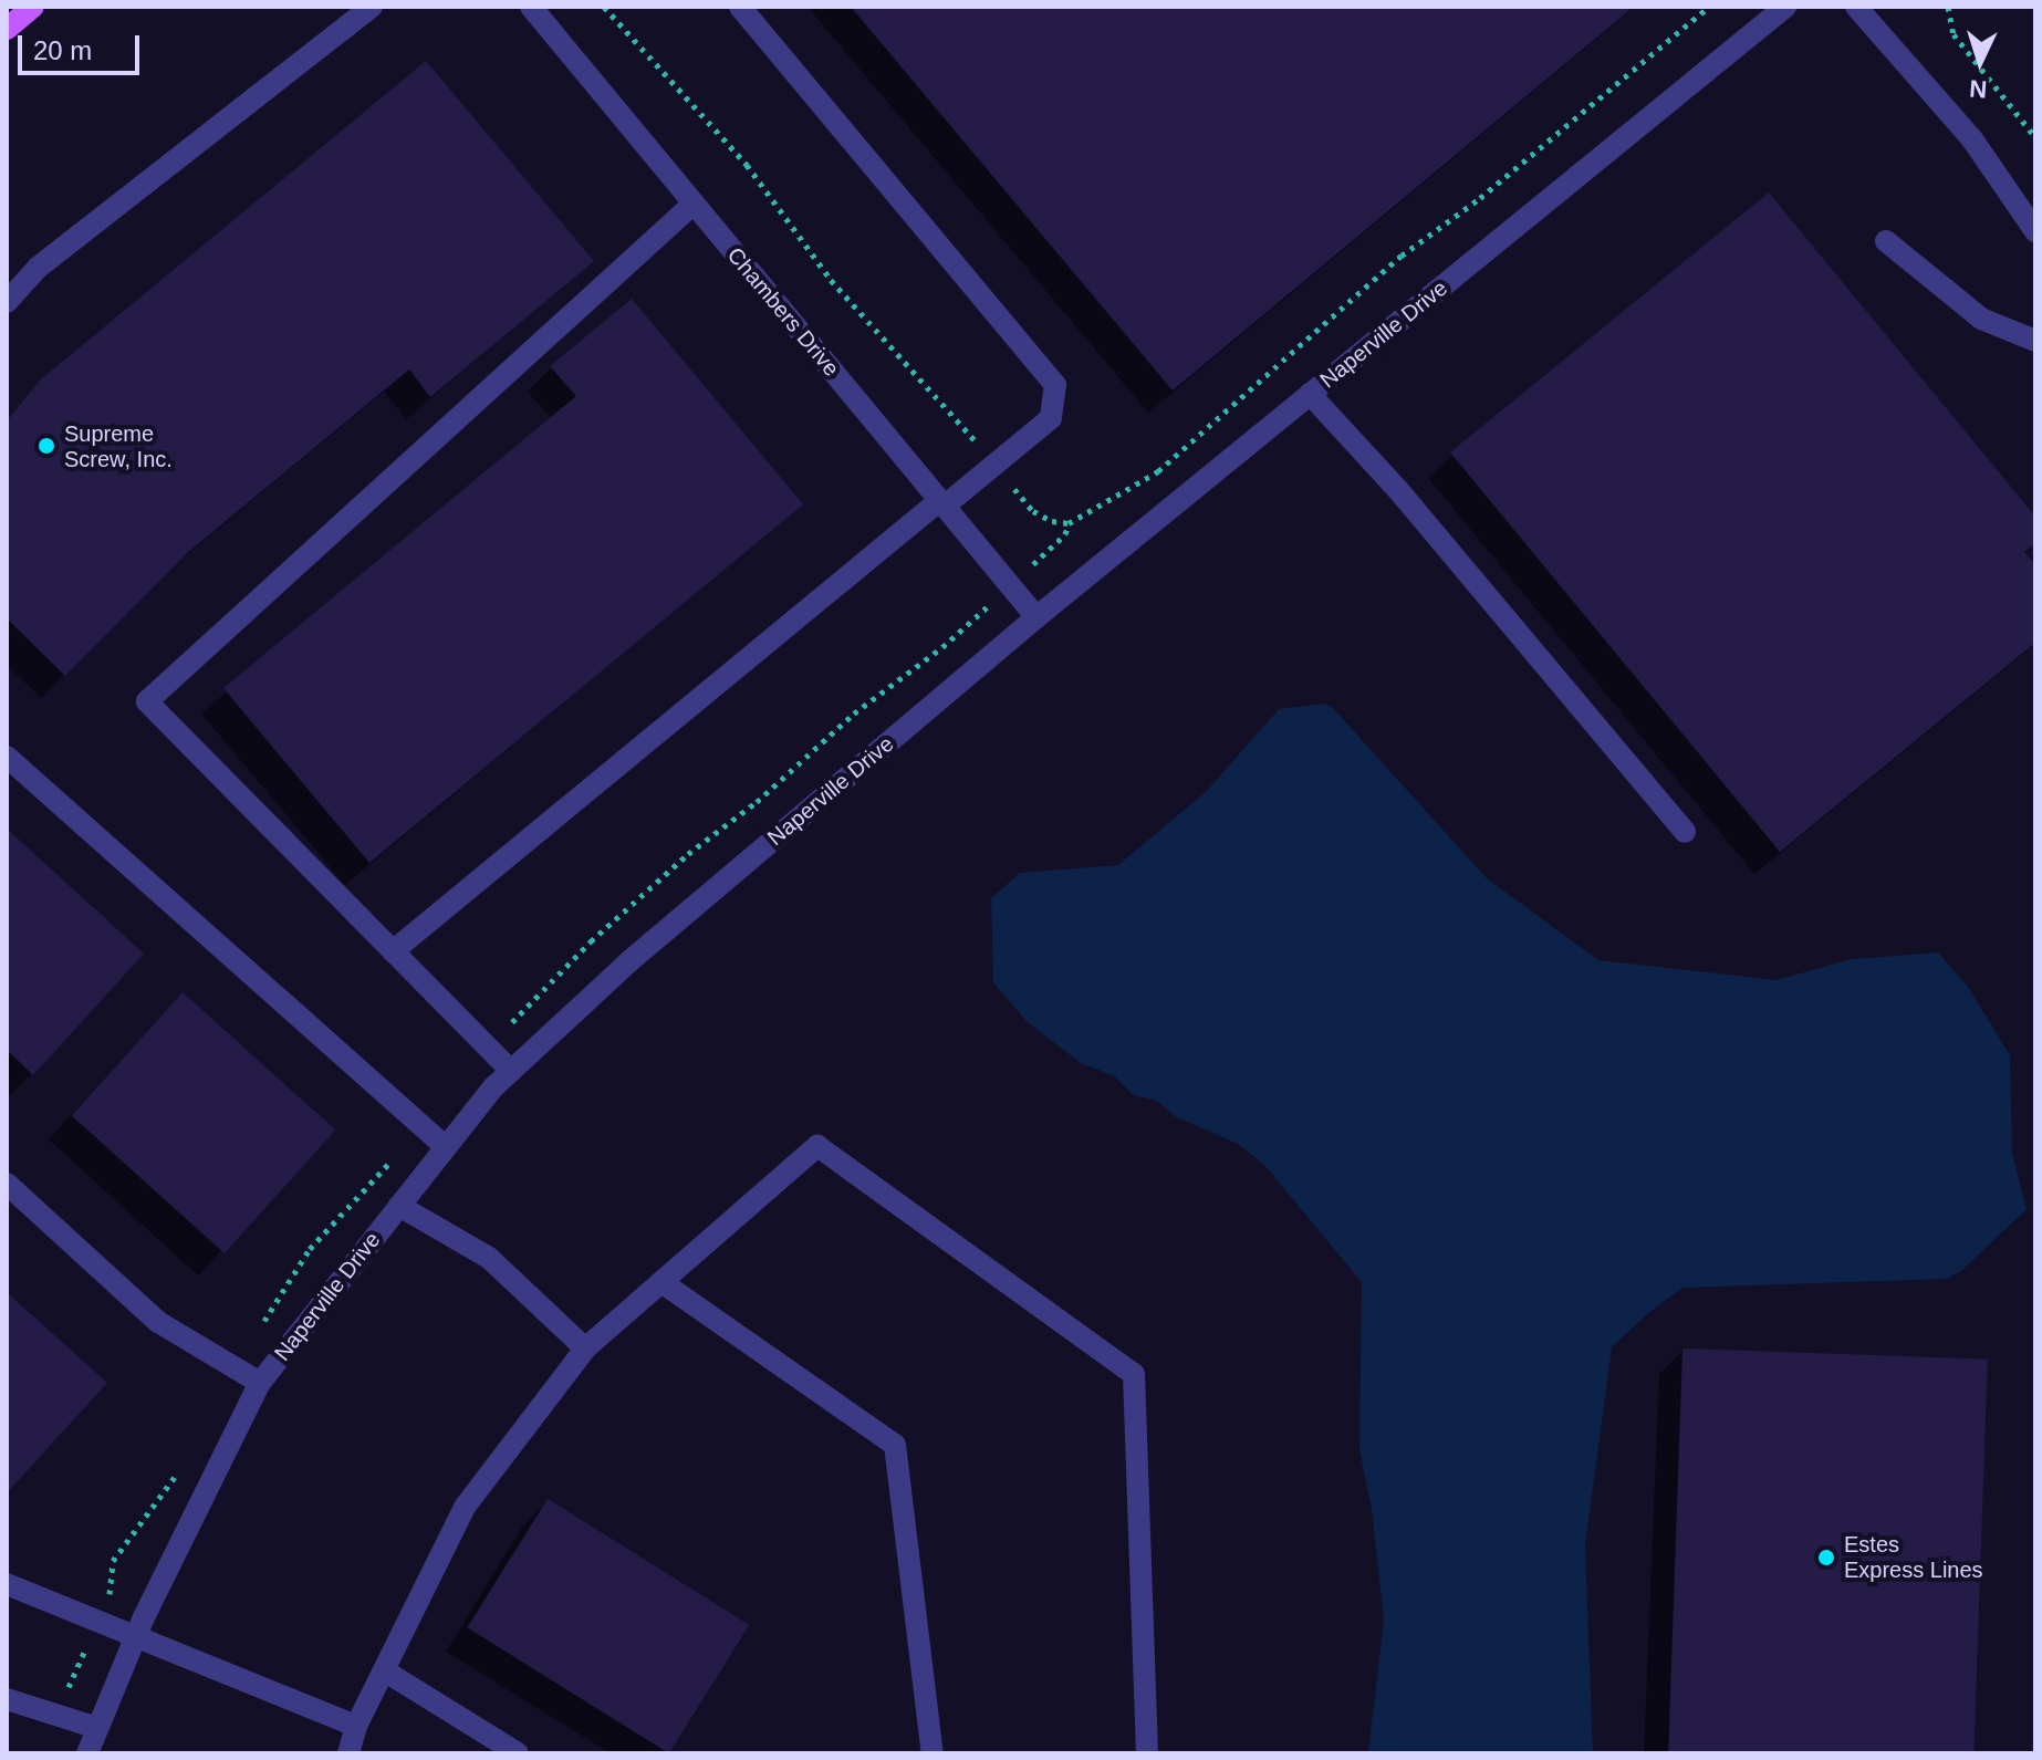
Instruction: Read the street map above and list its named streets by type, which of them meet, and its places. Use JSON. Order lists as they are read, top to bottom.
{
  "streets": {
    "street": ["Chambers Drive", "Naperville Drive"]
  },
  "crossings": [
    ["Chambers Drive", "Naperville Drive"]
  ],
  "places": ["Supreme Screw, Inc.", "Estes Express Lines"],
  "scale_bar": "20 m",
  "north": "bottom"
}
